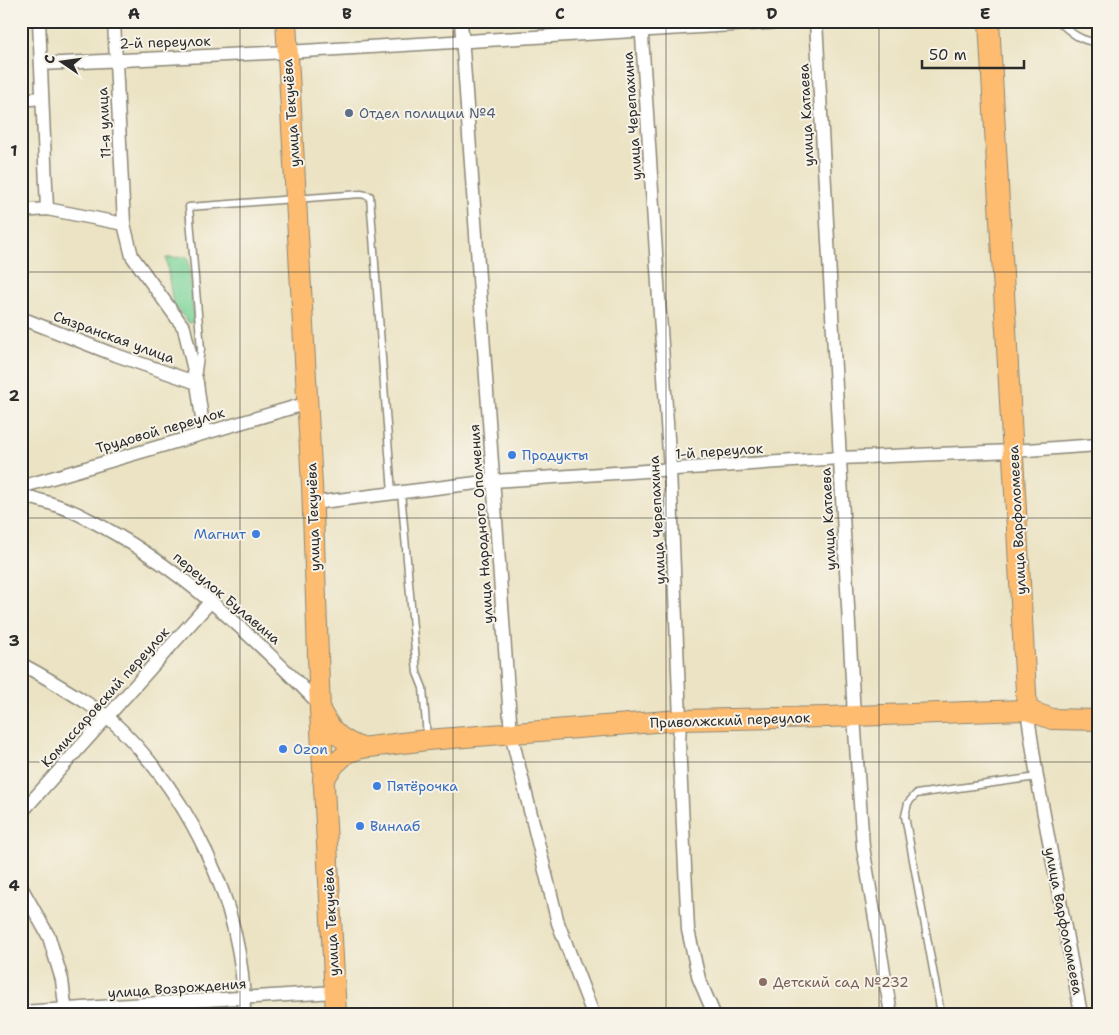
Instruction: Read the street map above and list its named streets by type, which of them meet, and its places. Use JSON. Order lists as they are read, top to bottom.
{
  "streets": {
    "main road": ["улица Текучёва", "улица Варфоломеева", "Приволжский переулок"],
    "street": [
      "2-й переулок",
      "улица Катаева",
      "улица Черепахина",
      "11-я улица",
      "Сызранская улица",
      "Трудовой переулок",
      "1-й переулок",
      "улица Народного Ополчения",
      "переулок Булавина",
      "Комиссаровский переулок",
      "улица Возрождения"
    ]
  },
  "crossings": [
    ["2-й переулок", "улица Текучёва"],
    ["2-й переулок", "улица Черепахина"],
    ["2-й переулок", "11-я улица"],
    ["2-й переулок", "улица Народного Ополчения"],
    ["улица Текучёва", "Трудовой переулок"],
    ["улица Текучёва", "1-й переулок"],
    ["улица Текучёва", "переулок Булавина"],
    ["улица Текучёва", "Приволжский переулок"],
    ["улица Текучёва", "улица Возрождения"],
    ["улица Катаева", "1-й переулок"],
    ["улица Катаева", "Приволжский переулок"],
    ["улица Черепахина", "1-й переулок"],
    ["улица Черепахина", "Приволжский переулок"],
    ["11-я улица", "Сызранская улица"],
    ["11-я улица", "Трудовой переулок"],
    ["1-й переулок", "улица Варфоломеева"],
    ["1-й переулок", "улица Народного Ополчения"],
    ["улица Варфоломеева", "Приволжский переулок"],
    ["улица Народного Ополчения", "Приволжский переулок"],
    ["переулок Булавина", "Комиссаровский переулок"]
  ],
  "places": [
    "Отдел полиции №4",
    "Продукты",
    "Магнит",
    "Ozon",
    "Пятёрочка",
    "Винлаб",
    "Детский сад №232"
  ],
  "scale_bar": "50 m",
  "north": "left",
  "grid": {
    "columns": [
      "A",
      "B",
      "C",
      "D",
      "E"
    ],
    "rows": [
      "1",
      "2",
      "3",
      "4"
    ]
  }
}
